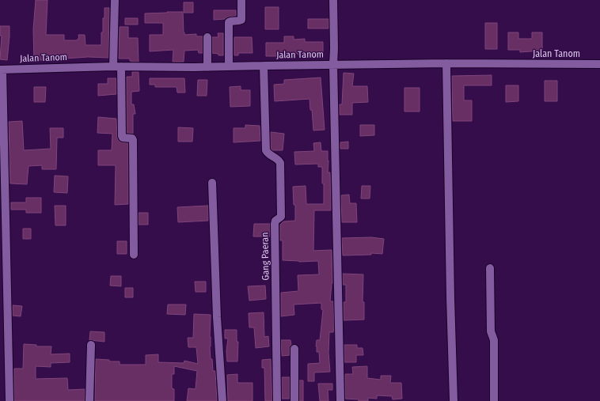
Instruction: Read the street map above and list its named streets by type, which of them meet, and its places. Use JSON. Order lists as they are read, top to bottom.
{
  "streets": {
    "street": ["Jalan Tanom", "Gang Paeran"]
  },
  "crossings": [
    ["Jalan Tanom", "Gang Paeran"]
  ]
}
